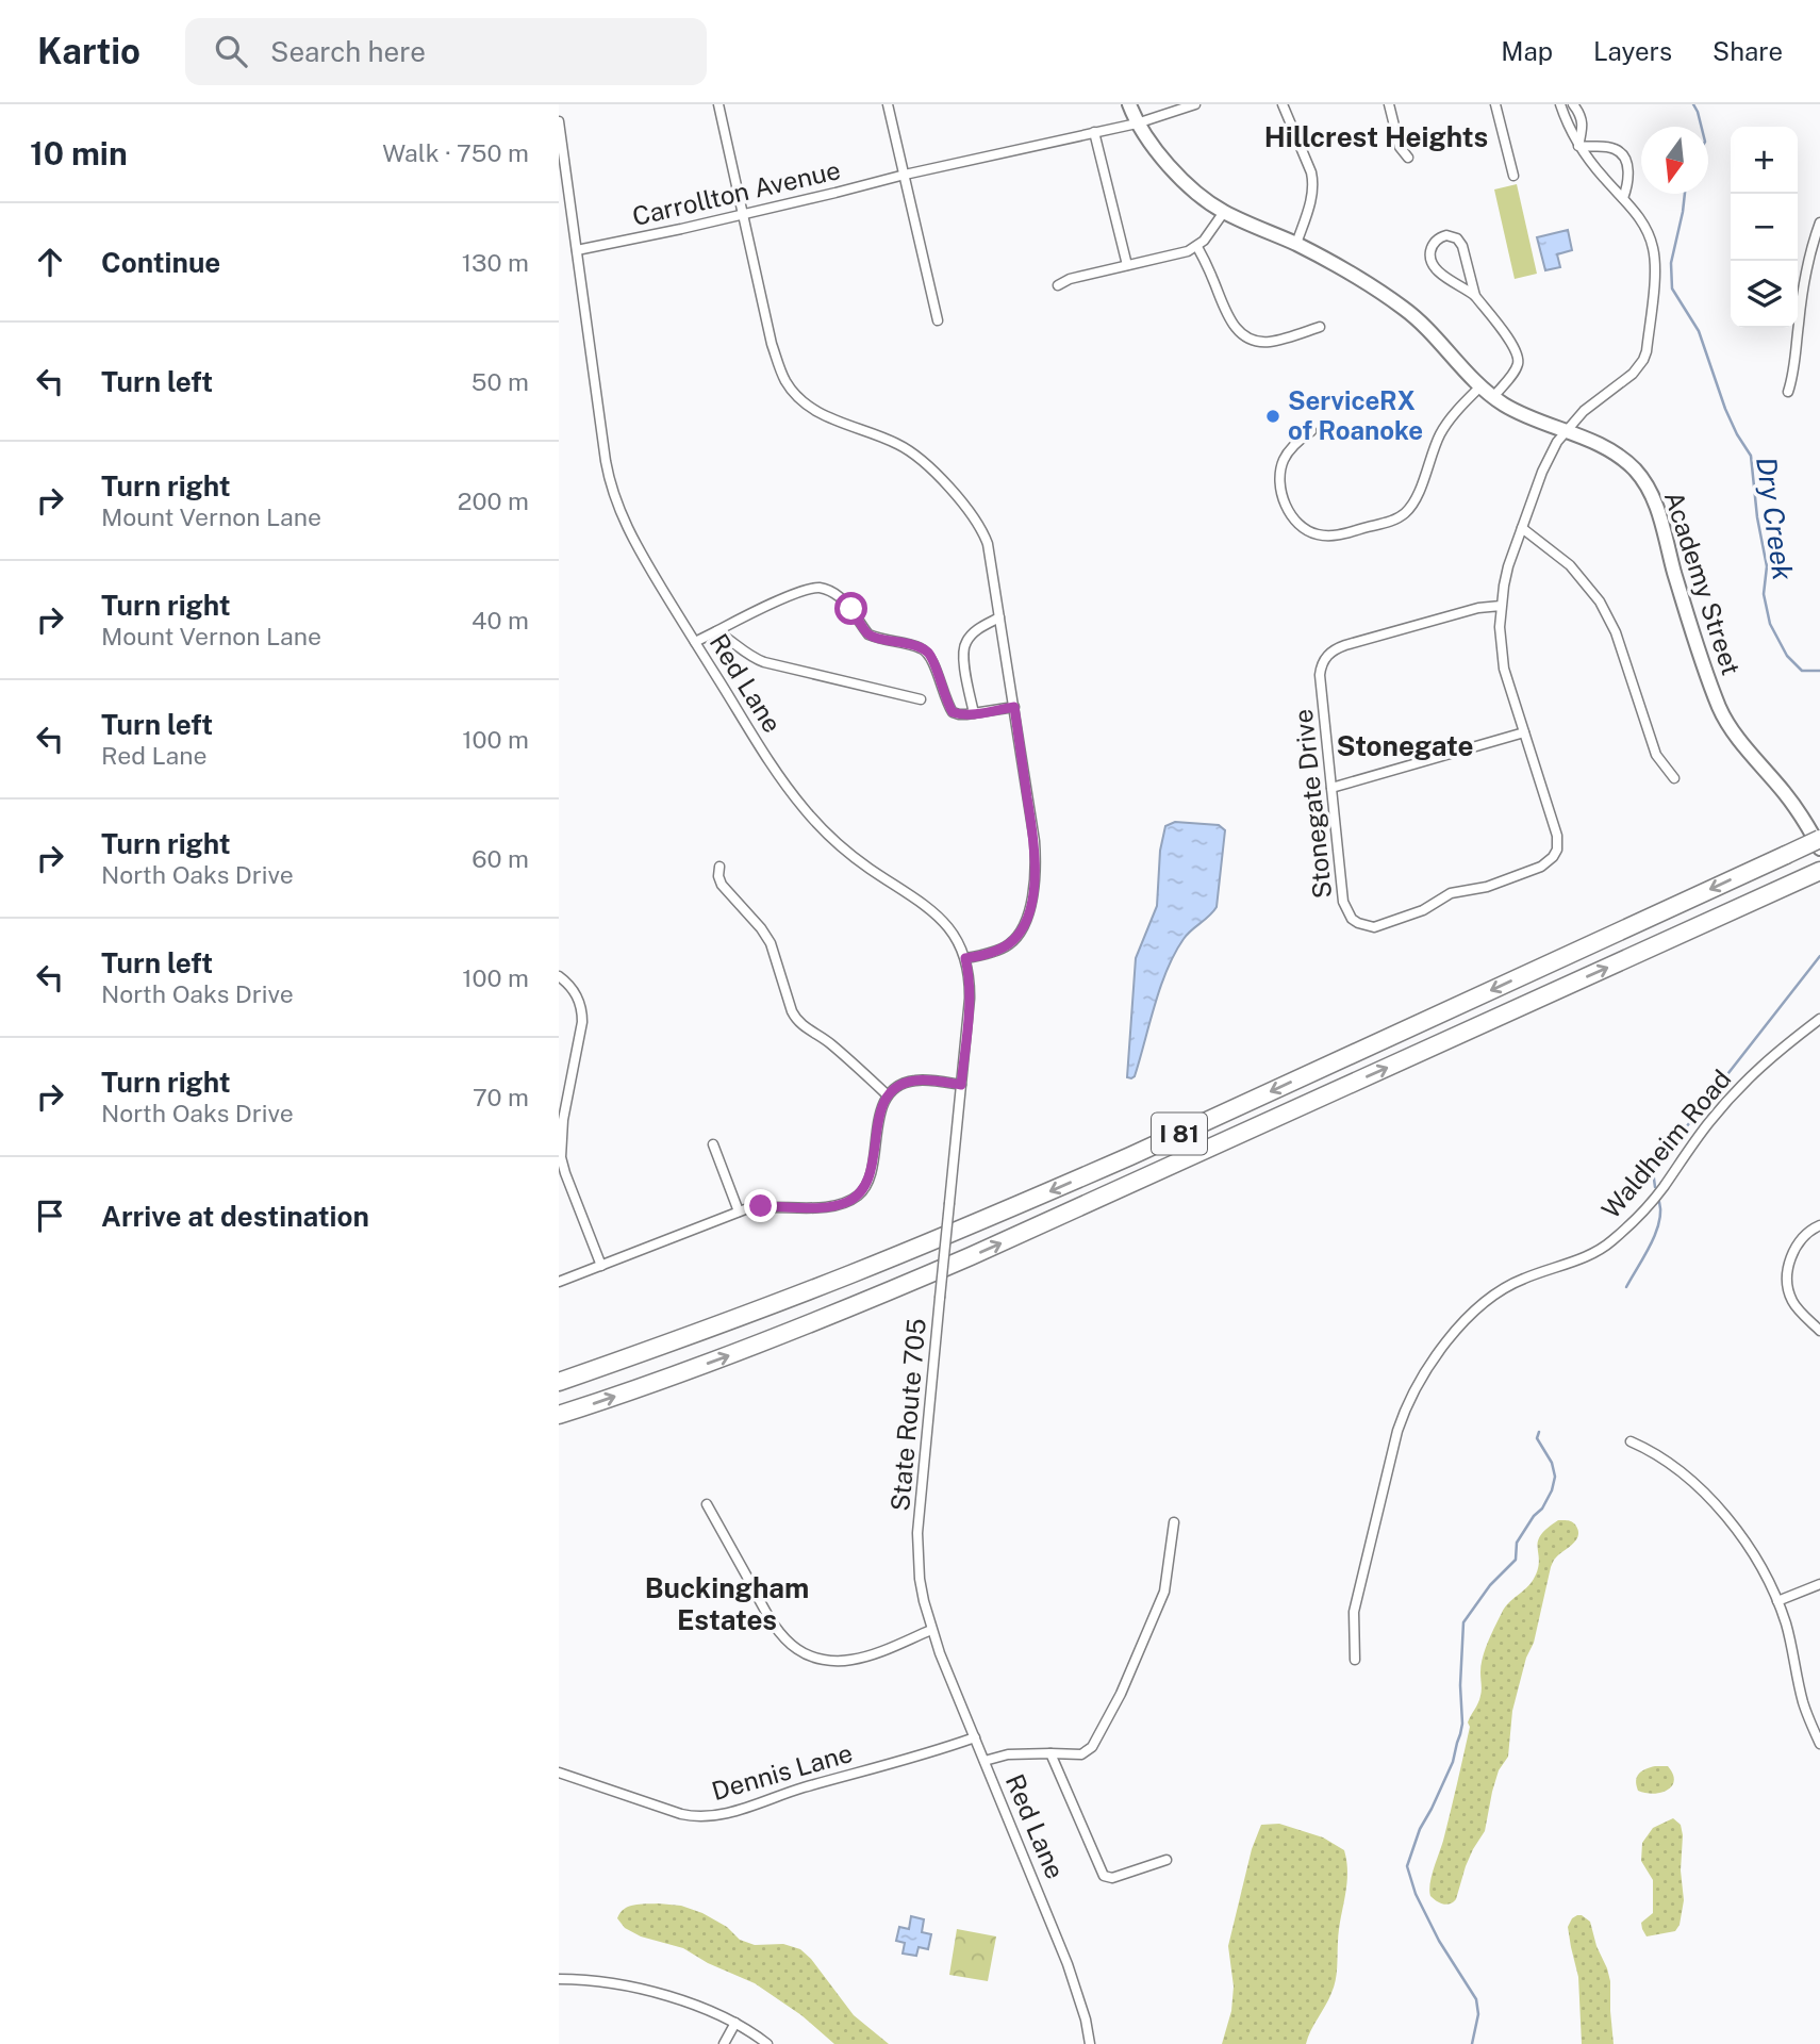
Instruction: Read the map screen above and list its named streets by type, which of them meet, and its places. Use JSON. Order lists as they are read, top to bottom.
{
  "streets": {
    "highway": ["I 81"],
    "street": [
      "Carrollton Avenue",
      "Academy Street",
      "Red Lane",
      "Stonegate Drive",
      "Waldheim Road",
      "State Route 705",
      "Dennis Lane"
    ]
  },
  "crossings": [
    ["Carrollton Avenue", "Academy Street"],
    ["Carrollton Avenue", "Red Lane"],
    ["Academy Street", "Stonegate Drive"],
    ["Academy Street", "I 81"],
    ["Red Lane", "State Route 705"],
    ["Red Lane", "Dennis Lane"]
  ],
  "districts": ["Hillcrest Heights", "Stonegate", "Buckingham Estates"],
  "water": ["Dry Creek"],
  "places": ["ServiceRX of Roanoke"],
  "north": "bottom",
  "page": {
    "header": "Kartio",
    "search": "Search here",
    "nav": ["Map", "Layers", "Share"],
    "heading": ["10 min", "Walk · 750 m"],
    "map_buttons": ["+", "−"],
    "list": [
      ["Continue", "130 m"],
      ["Turn left", "50 m"],
      ["Turn right", "Mount Vernon Lane", "200 m"],
      ["Turn right", "Mount Vernon Lane", "40 m"],
      ["Turn left", "Red Lane", "100 m"],
      ["Turn right", "North Oaks Drive", "60 m"],
      ["Turn left", "North Oaks Drive", "100 m"],
      ["Turn right", "North Oaks Drive", "70 m"],
      "Arrive at destination"
    ]
  }
}
